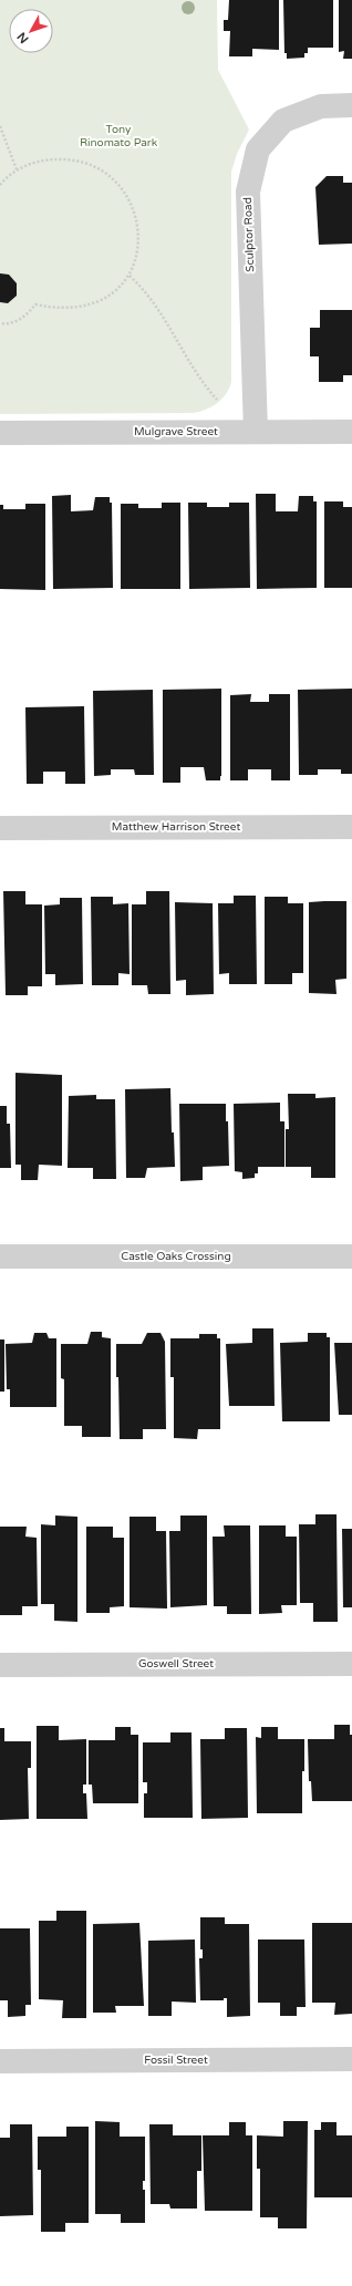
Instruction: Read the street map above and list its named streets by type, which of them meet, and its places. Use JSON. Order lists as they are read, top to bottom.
{
  "streets": {
    "street": [
      "Sculptor Road",
      "Mulgrave Street",
      "Matthew Harrison Street",
      "Castle Oaks Crossing",
      "Goswell Street",
      "Fossil Street"
    ]
  },
  "crossings": [
    ["Sculptor Road", "Mulgrave Street"]
  ],
  "parks": ["Tony Rinomato Park"],
  "north": "bottom left"
}
